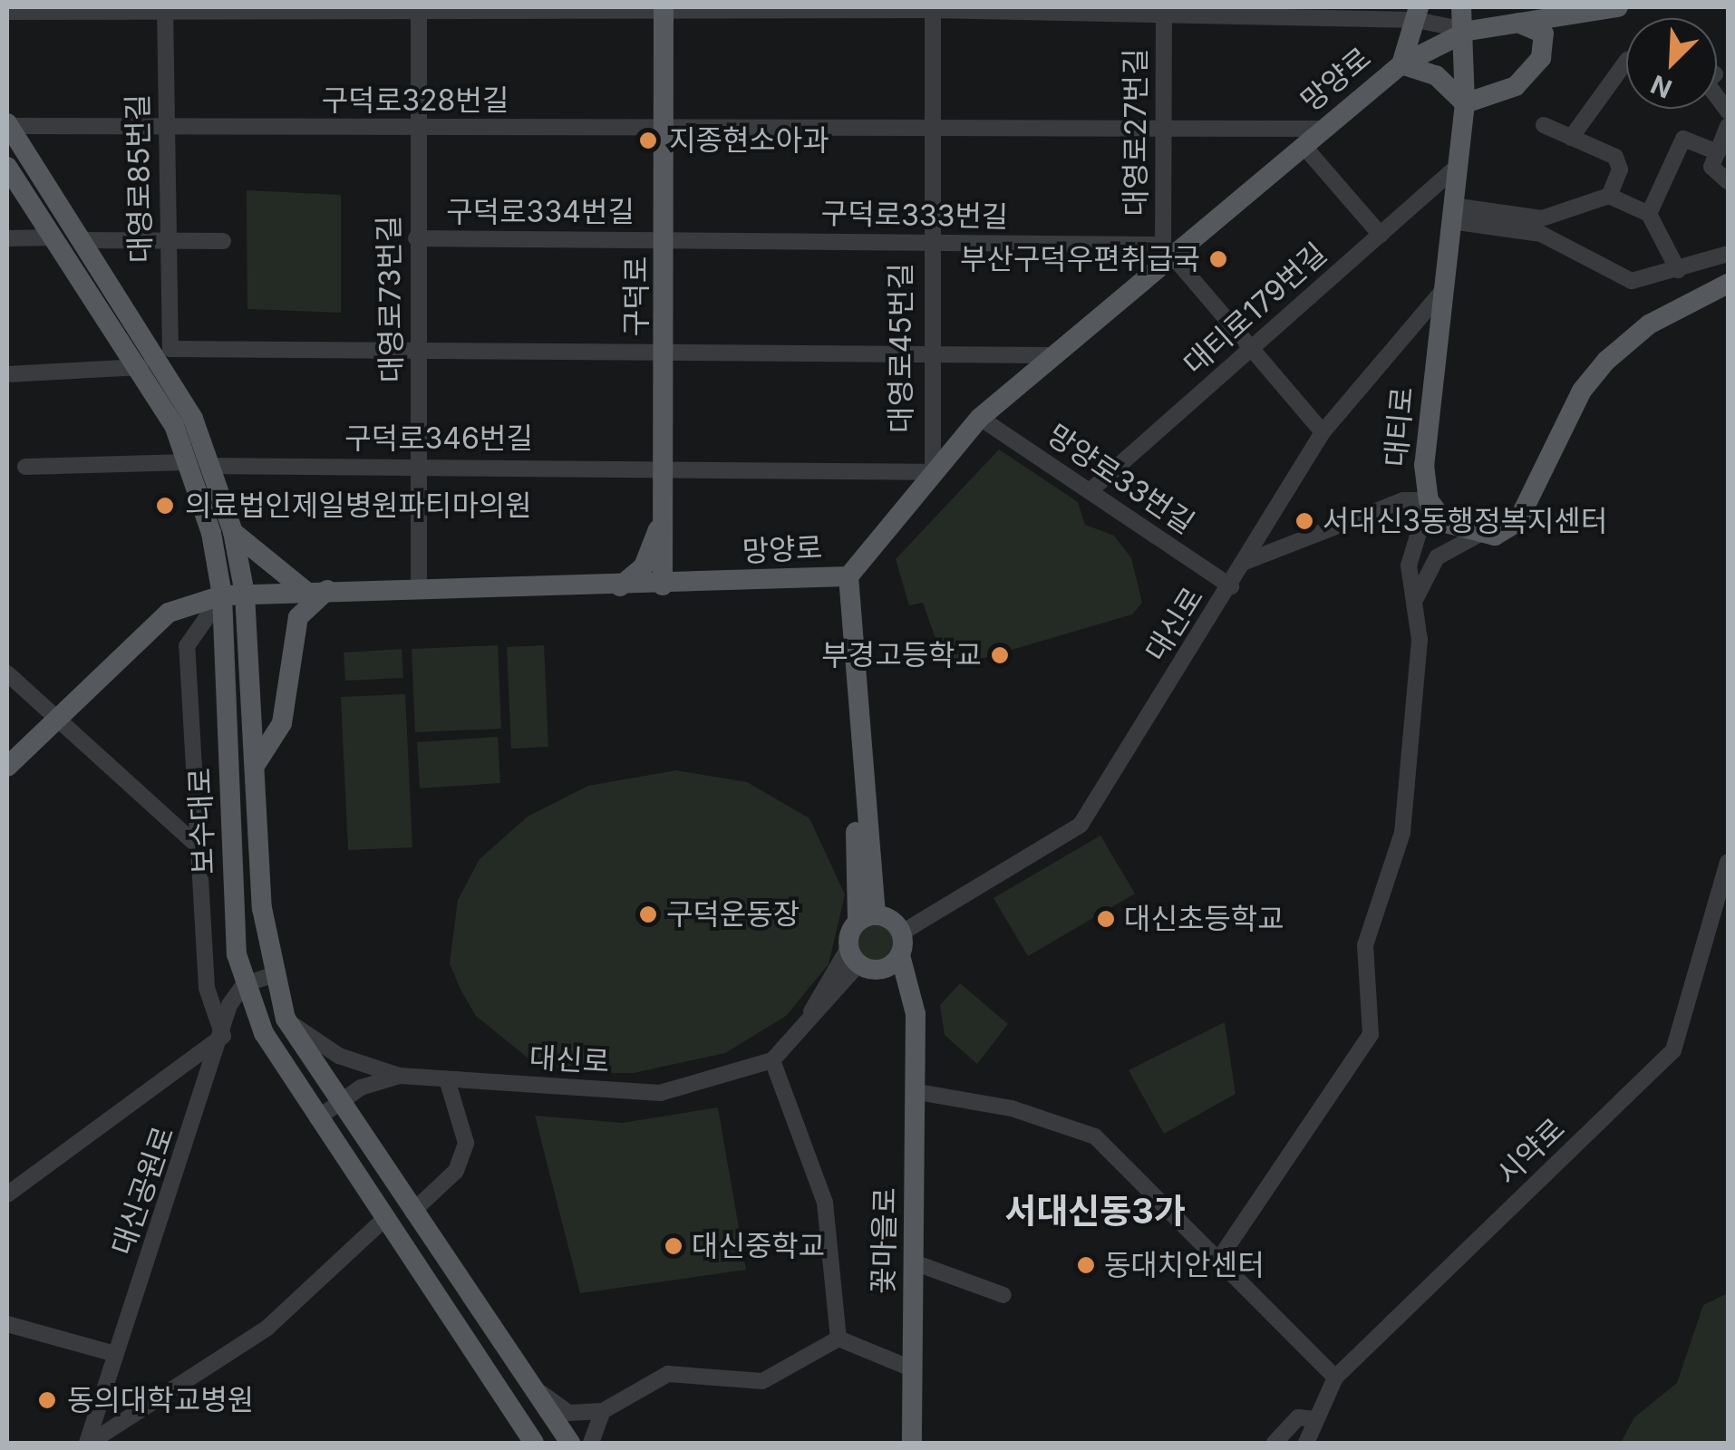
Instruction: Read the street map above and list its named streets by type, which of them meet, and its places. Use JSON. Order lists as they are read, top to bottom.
{
  "streets": {
    "main road": [
      "망양로",
      "구덕로",
      "대티로",
      "보수대로",
      "꽃마을로"
    ],
    "street": [
      "구덕로328번길",
      "대영로27번길",
      "대영로85번길",
      "구덕로334번길",
      "구덕로333번길",
      "대영로73번길",
      "대티로179번길",
      "대영로45번길",
      "구덕로346번길",
      "망양로33번길",
      "대신로",
      "시약로",
      "대신공원로"
    ]
  },
  "crossings": [
    ["망양로", "구덕로328번길"],
    ["망양로", "대영로27번길"],
    ["망양로", "구덕로333번길"],
    ["망양로", "구덕로"],
    ["망양로", "대영로73번길"],
    ["망양로", "대영로45번길"],
    ["망양로", "대티로"],
    ["망양로", "구덕로346번길"],
    ["망양로", "망양로33번길"],
    ["망양로", "보수대로"],
    ["구덕로328번길", "대영로27번길"],
    ["구덕로328번길", "대영로85번길"],
    ["구덕로328번길", "구덕로"],
    ["구덕로328번길", "대영로73번길"],
    ["구덕로328번길", "대영로45번길"],
    ["구덕로328번길", "보수대로"],
    ["대영로27번길", "구덕로333번길"],
    ["대영로85번길", "보수대로"],
    ["구덕로334번길", "구덕로333번길"],
    ["구덕로334번길", "구덕로"],
    ["구덕로334번길", "대영로73번길"],
    ["구덕로333번길", "구덕로"],
    ["구덕로333번길", "대영로45번길"],
    ["구덕로", "구덕로346번길"],
    ["대영로73번길", "구덕로346번길"],
    ["대티로179번길", "대티로"],
    ["대티로179번길", "망양로33번길"],
    ["대영로45번길", "구덕로346번길"],
    ["대티로", "대신로"],
    ["구덕로346번길", "보수대로"],
    ["망양로33번길", "대신로"],
    ["대신로", "보수대로"],
    ["대신로", "꽃마을로"],
    ["보수대로", "대신공원로"]
  ],
  "districts": ["서대신동3가"],
  "places": [
    "지종현소아과",
    "부산구덕우편취급국",
    "의료법인제일병원파티마의원",
    "서대신3동행정복지센터",
    "부경고등학교",
    "구덕운동장",
    "대신초등학교",
    "대신중학교",
    "동대치안센터",
    "동의대학교병원"
  ],
  "north": "bottom left"
}
